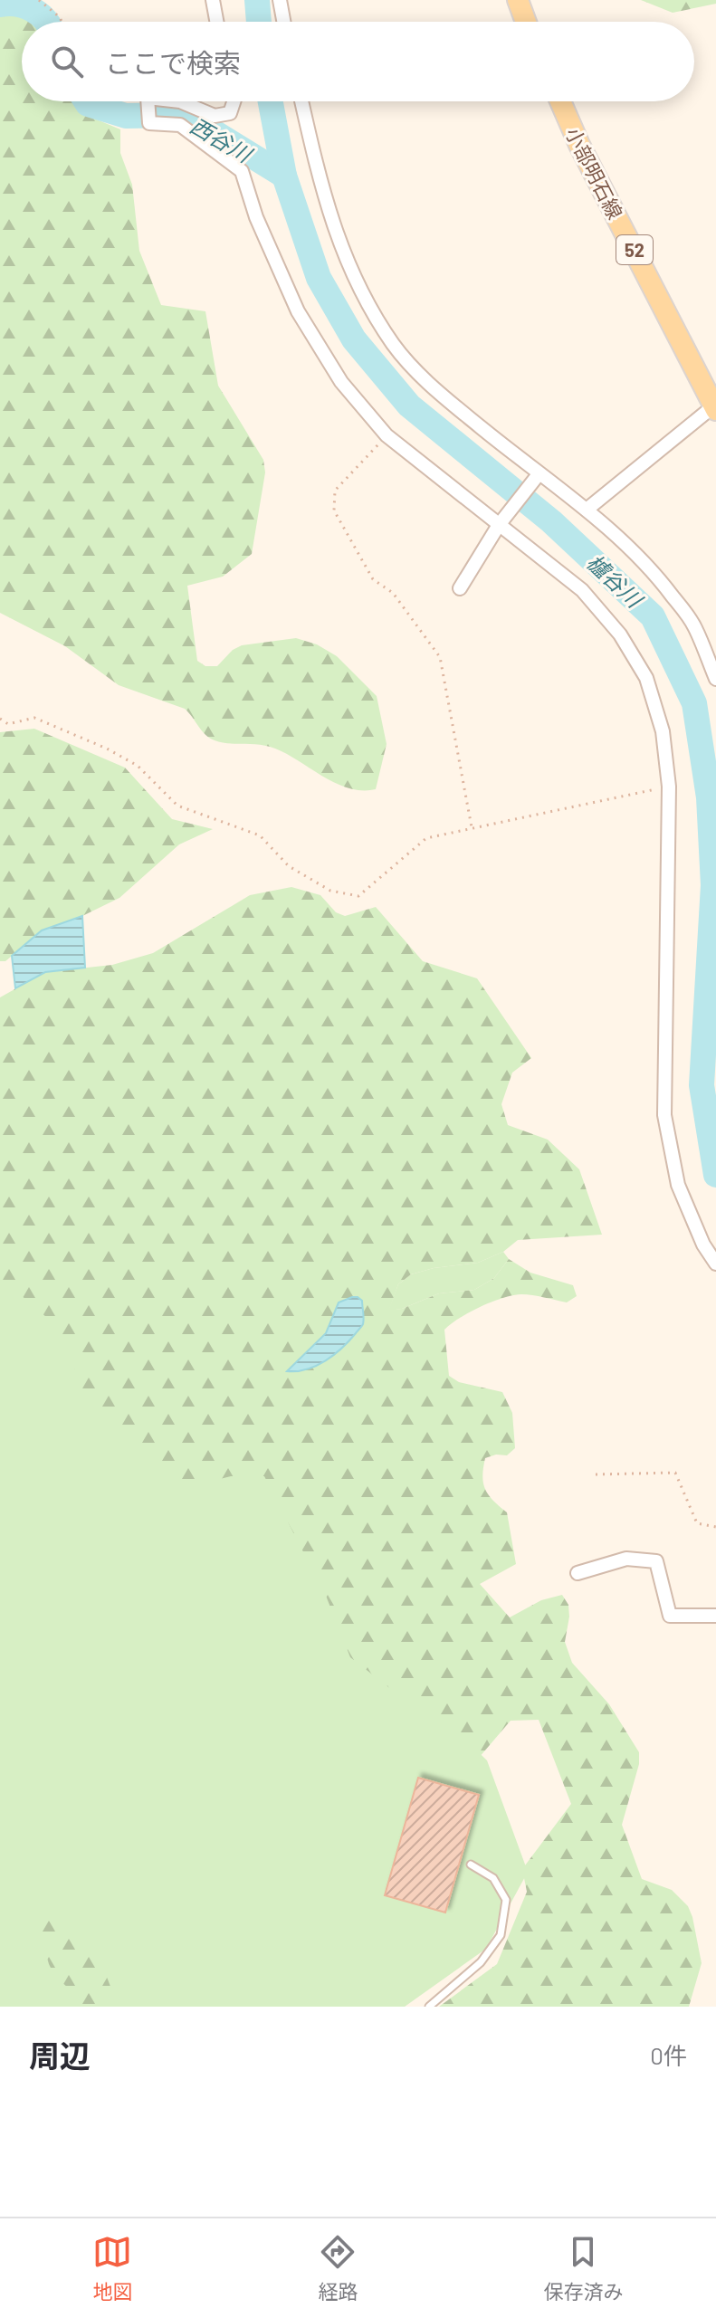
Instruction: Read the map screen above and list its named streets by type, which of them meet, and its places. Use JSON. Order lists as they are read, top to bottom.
{
  "streets": {
    "main road": ["小部明石線", "52"]
  },
  "water": ["西谷川", "櫨谷川"],
  "page": {
    "search": "ここで検索",
    "heading": ["周辺", "0件"],
    "nav": ["地図", "経路", "保存済み"]
  }
}
